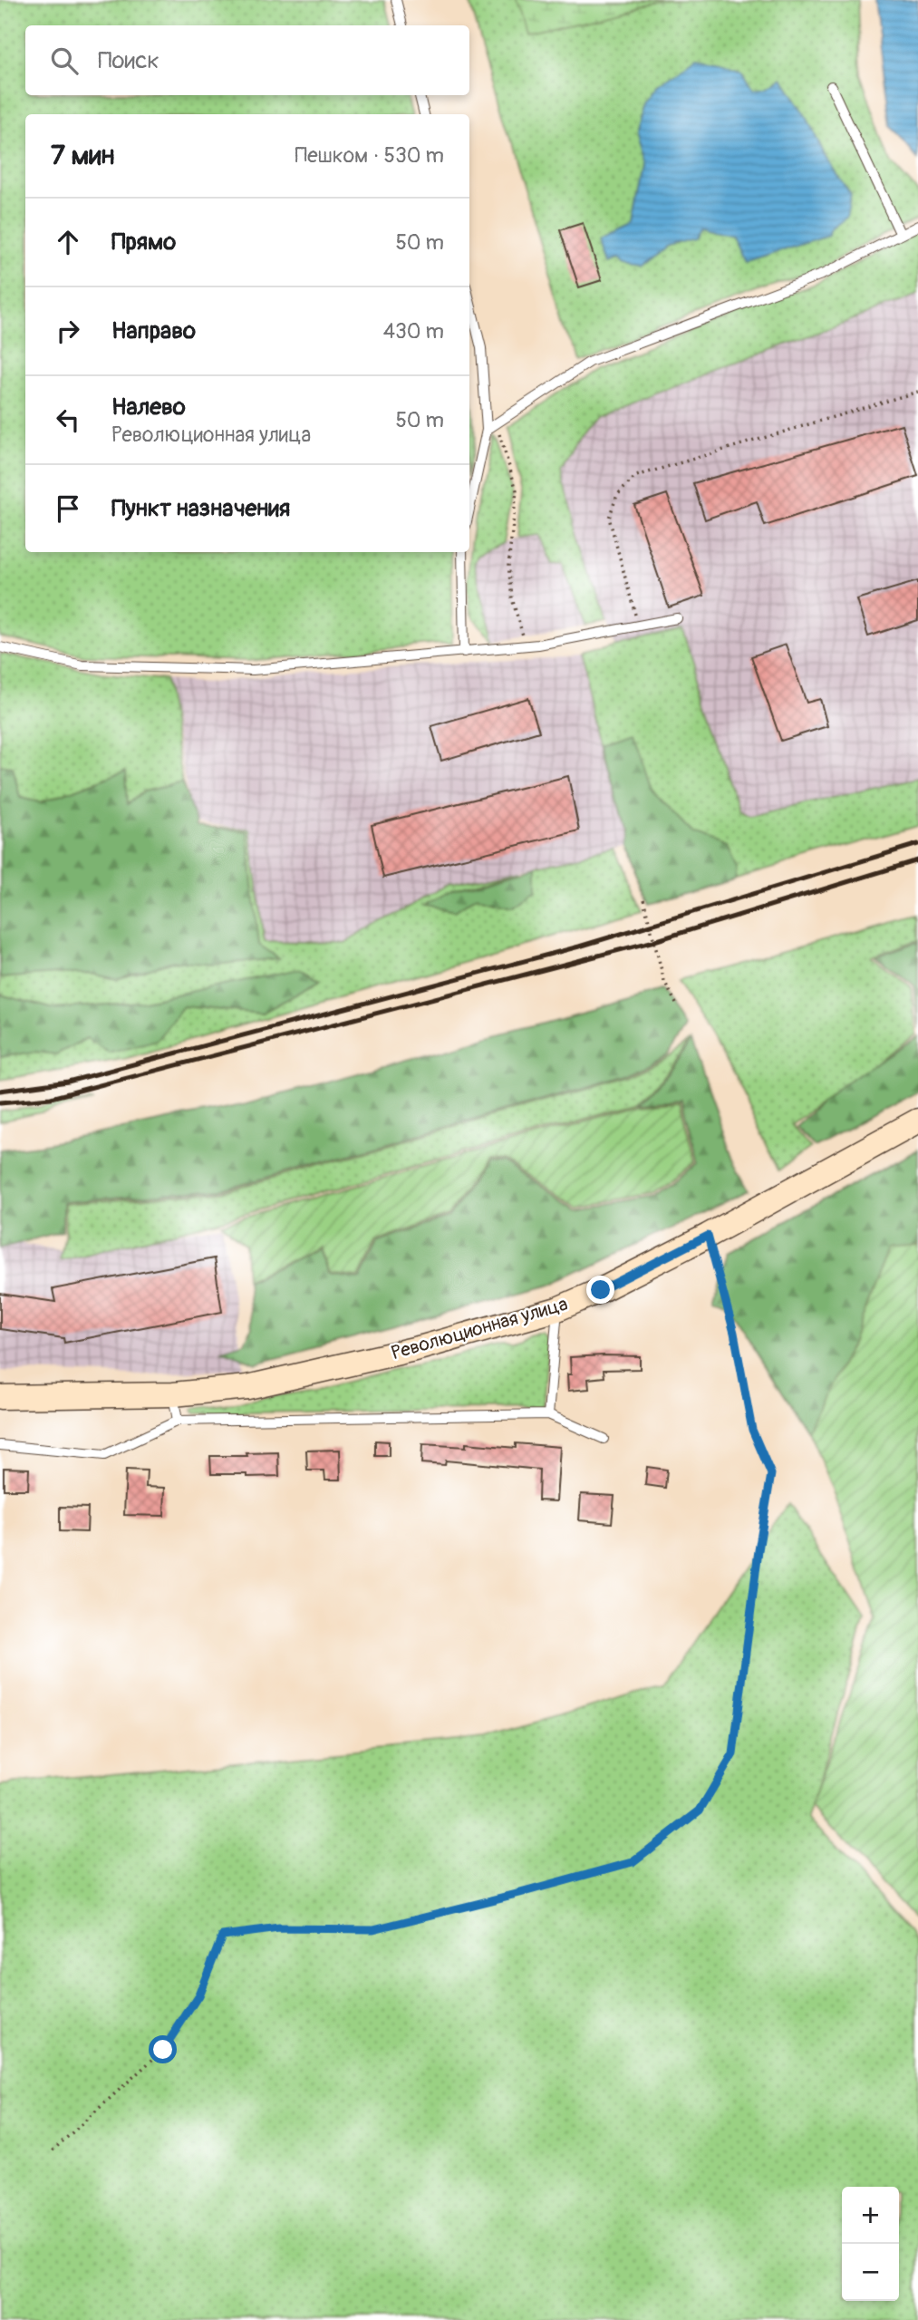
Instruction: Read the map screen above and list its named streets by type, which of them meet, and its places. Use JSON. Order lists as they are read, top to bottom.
{
  "streets": {
    "street": ["Революционная улица"]
  },
  "page": {
    "search": "Поиск",
    "heading": ["7 мин", "Пешком · 530 m"],
    "list": [
      ["Прямо", "50 m"],
      ["Направо", "430 m"],
      ["Налево", "Революционная улица", "50 m"],
      "Пункт назначения"
    ],
    "map_buttons": ["+", "−"]
  }
}
